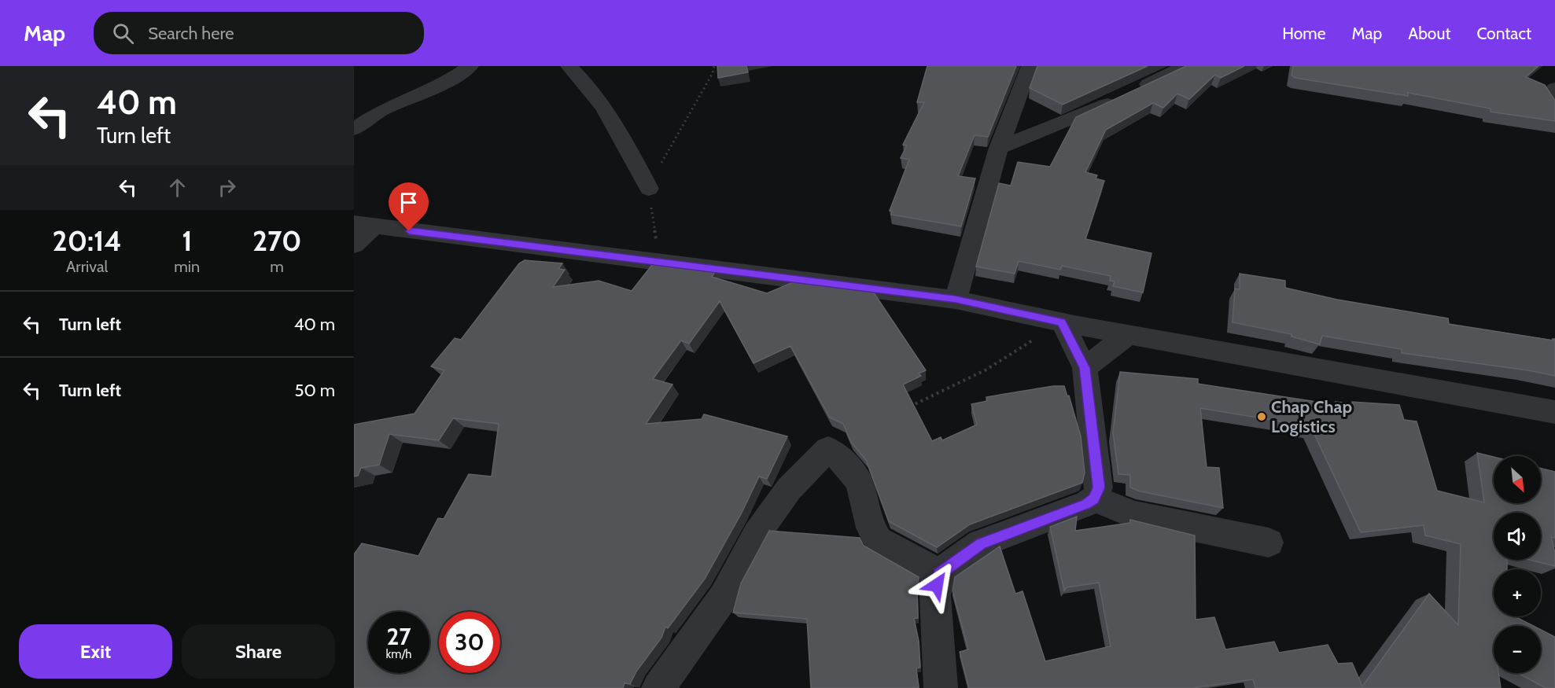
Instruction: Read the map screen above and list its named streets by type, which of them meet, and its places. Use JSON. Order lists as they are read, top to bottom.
{
  "places": ["Chap Chap Logistics"],
  "north": "bottom right",
  "page": {
    "header": "Map",
    "search": "Search here",
    "nav": [
      "Home",
      "Map",
      "About",
      "Contact"
    ],
    "turn": ["40 m", "Turn left"],
    "eta": [
      "20:14",
      "Arrival",
      "1",
      "min",
      "270",
      "m"
    ],
    "list": [
      {
        "name": "Turn left",
        "value": "40 m"
      },
      {
        "name": "Turn left",
        "value": "50 m"
      }
    ],
    "map_buttons": ["+", "−"],
    "speed": "27 km/h",
    "limit": "30",
    "buttons": ["Exit", "Share"]
  }
}
